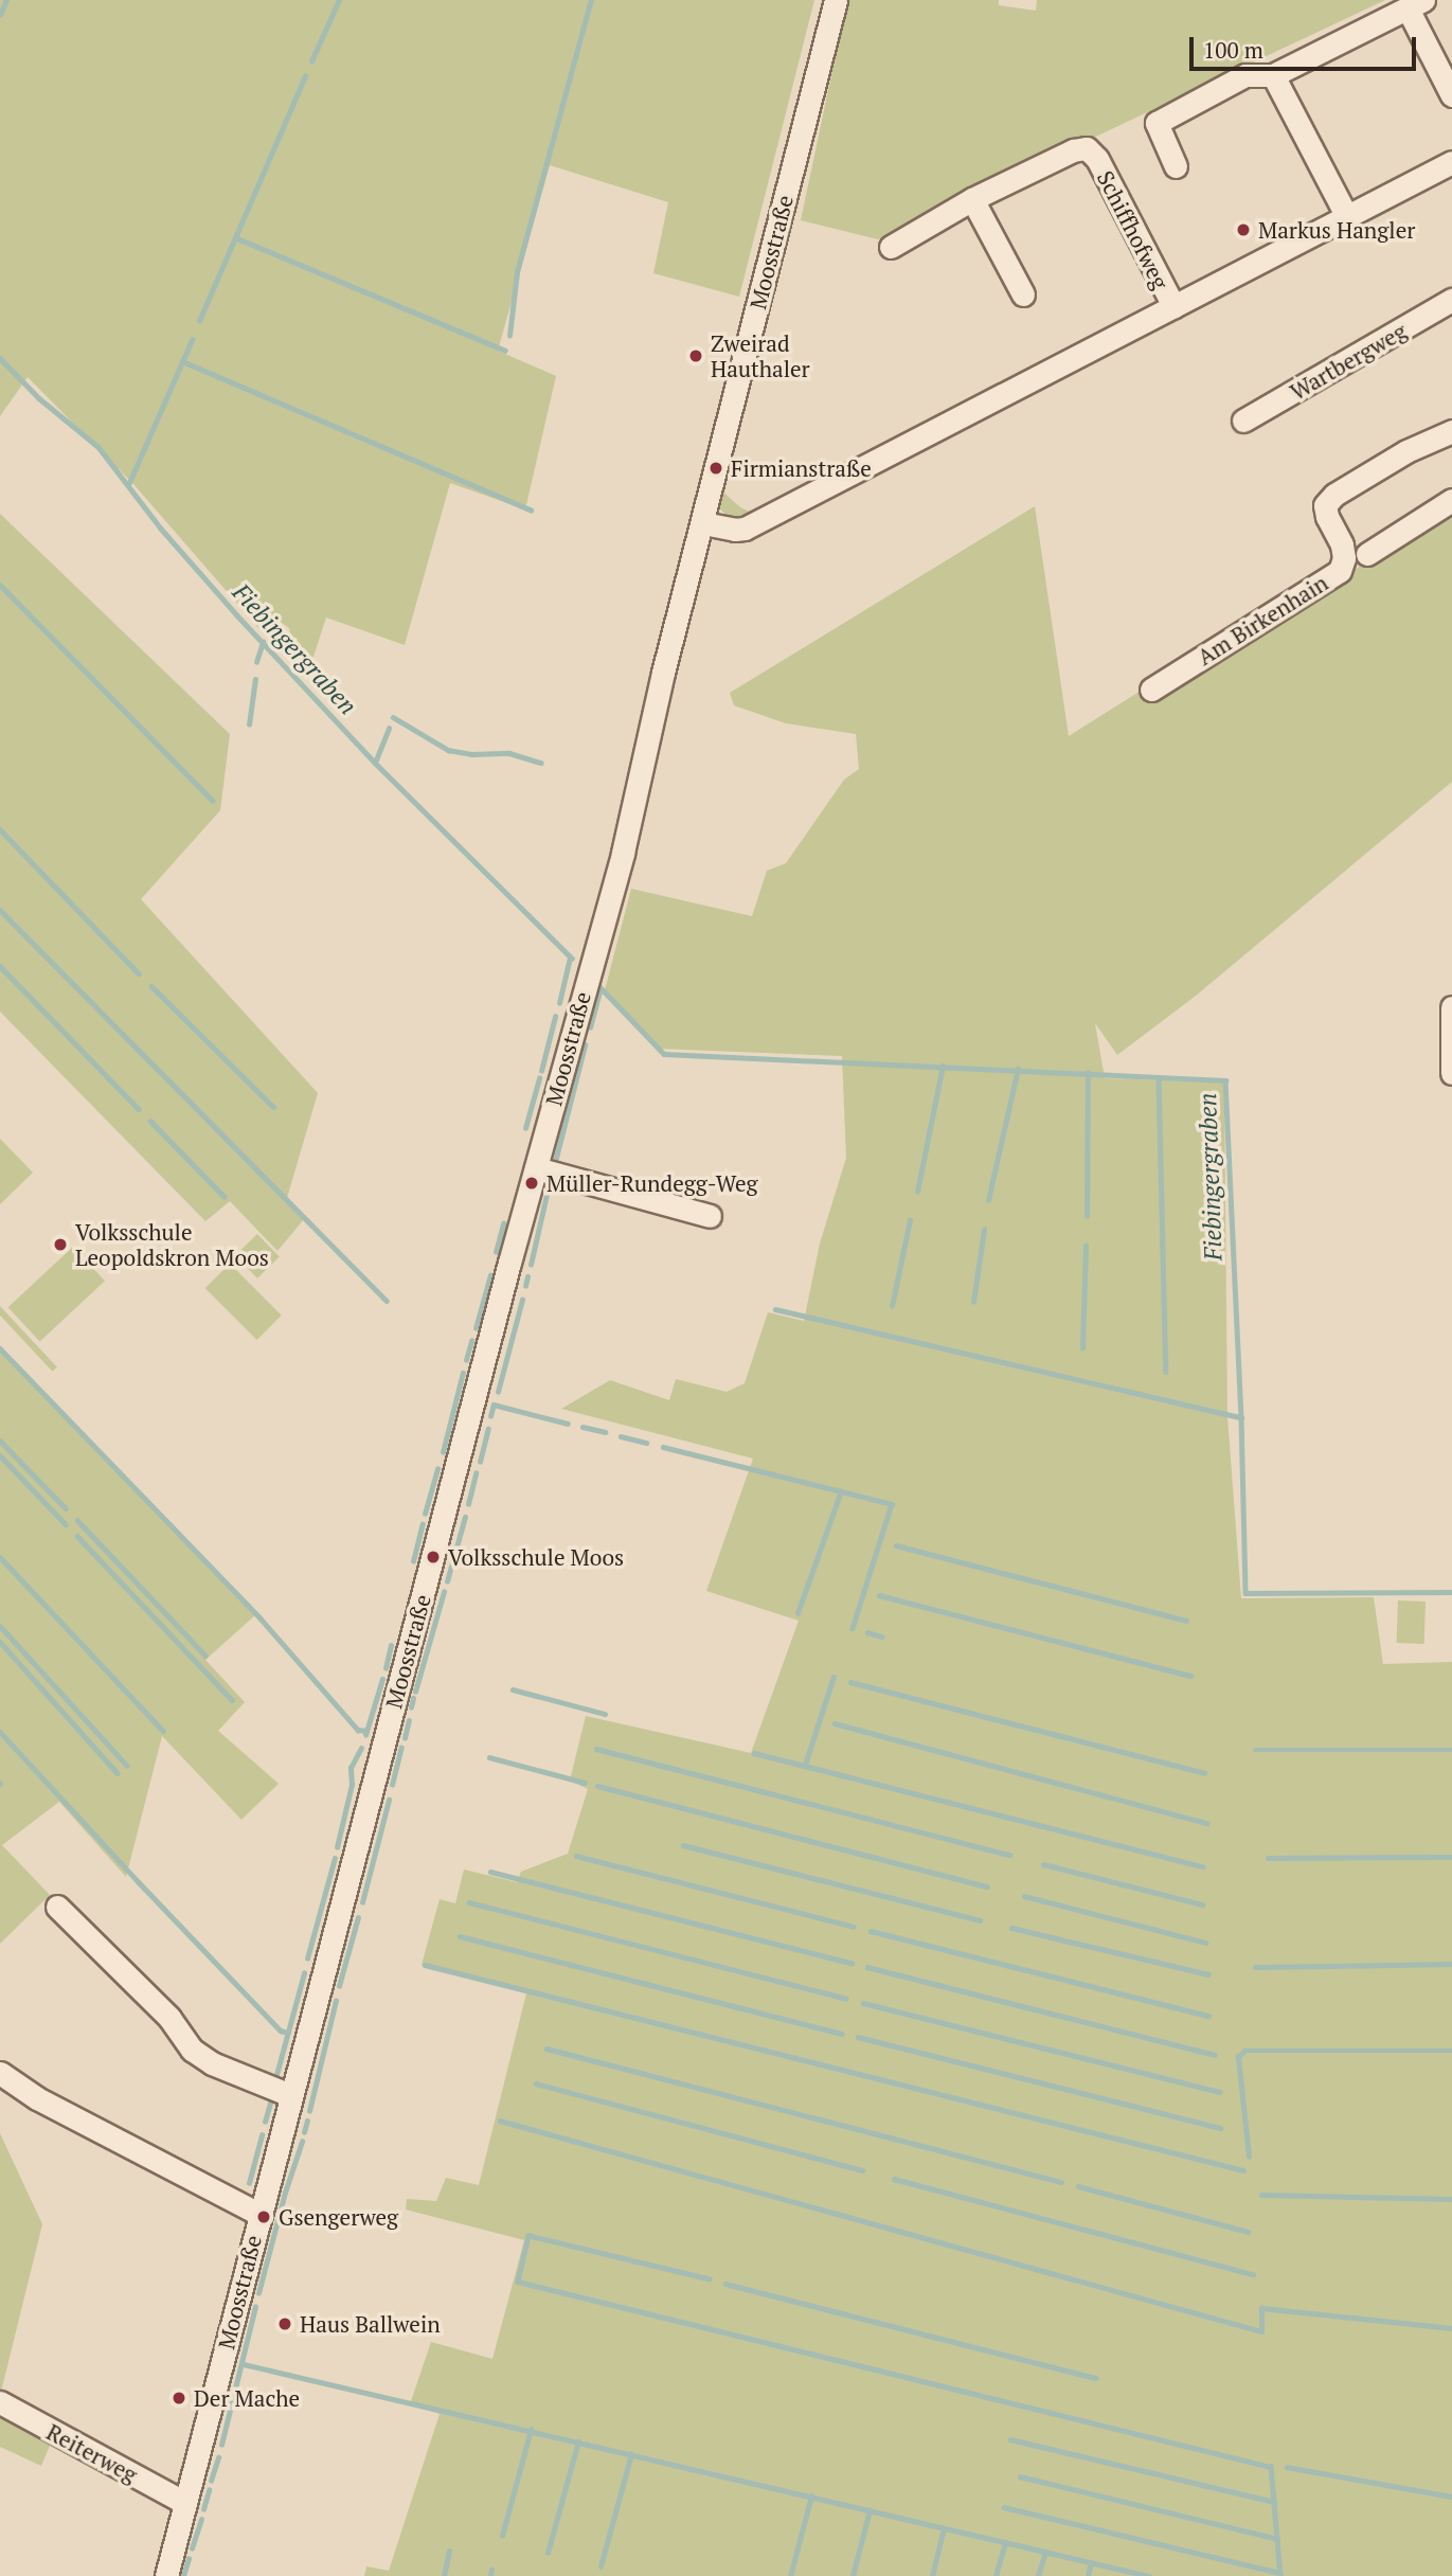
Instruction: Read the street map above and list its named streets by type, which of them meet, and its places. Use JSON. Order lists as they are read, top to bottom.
{
  "streets": {
    "street": [
      "Schiffhofweg",
      "Moosstraße",
      "Wartbergweg",
      "Am Birkenhain",
      "Reiterweg"
    ]
  },
  "crossings": [
    ["Moosstraße", "Reiterweg"]
  ],
  "water": ["Fiebingergraben"],
  "places": [
    "Markus Hangler",
    "Zweirad Hauthaler",
    "Firmianstraße",
    "Müller-Rundegg-Weg",
    "Volksschule Leopoldskron Moos",
    "Volksschule Moos",
    "Gsengerweg",
    "Haus Ballwein",
    "Der Mache"
  ],
  "scale_bar": "100 m"
}
